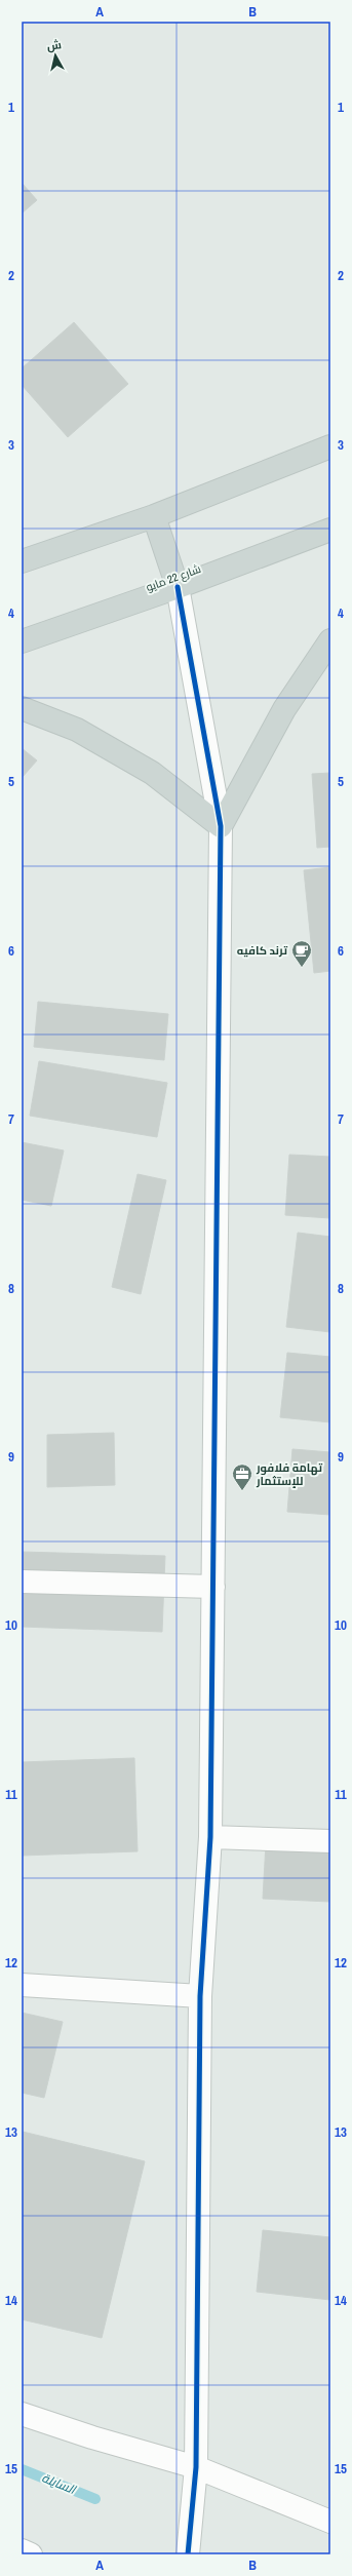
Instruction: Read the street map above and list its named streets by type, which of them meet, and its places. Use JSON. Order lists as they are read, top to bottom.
{
  "streets": {
    "main road": ["شارع 22 مايو"]
  },
  "water": ["السايلة"],
  "places": {
    "cafe": ["ترند كافيه"],
    "office": ["تهامة فلافور للإستثمار"]
  },
  "north": "top",
  "grid": {
    "columns": ["A", "B"],
    "rows": [
      "1",
      "2",
      "3",
      "4",
      "5",
      "6",
      "7",
      "8",
      "9",
      "10",
      "11",
      "12",
      "13",
      "14",
      "15"
    ]
  }
}
